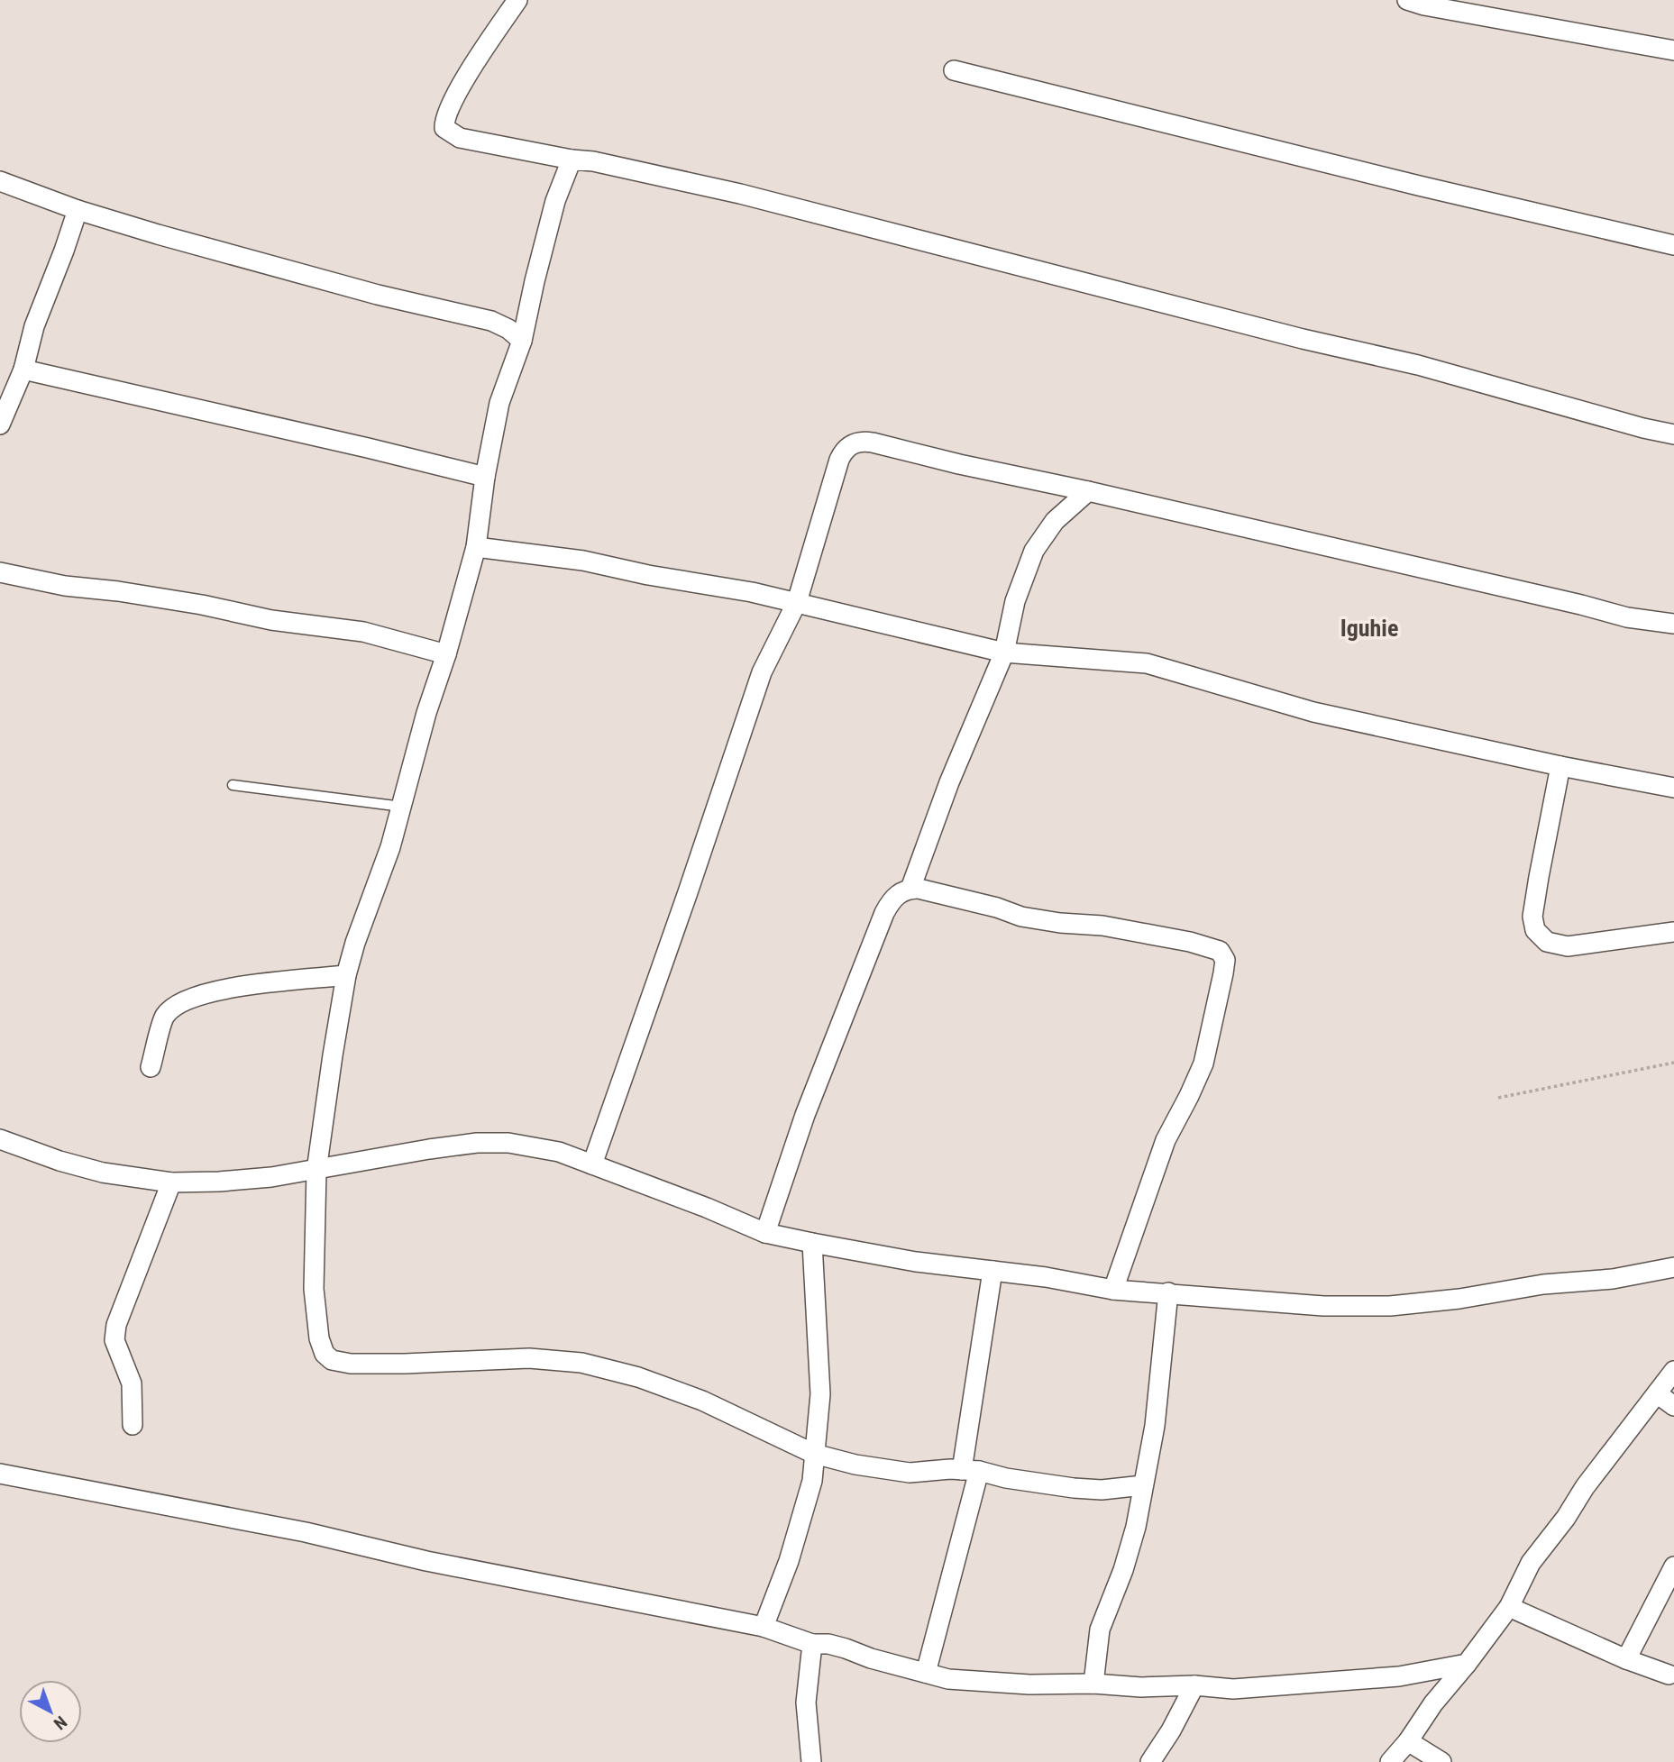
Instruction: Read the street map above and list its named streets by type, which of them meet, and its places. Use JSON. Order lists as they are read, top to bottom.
{
  "districts": ["Iguhie"],
  "north": "bottom right"
}
